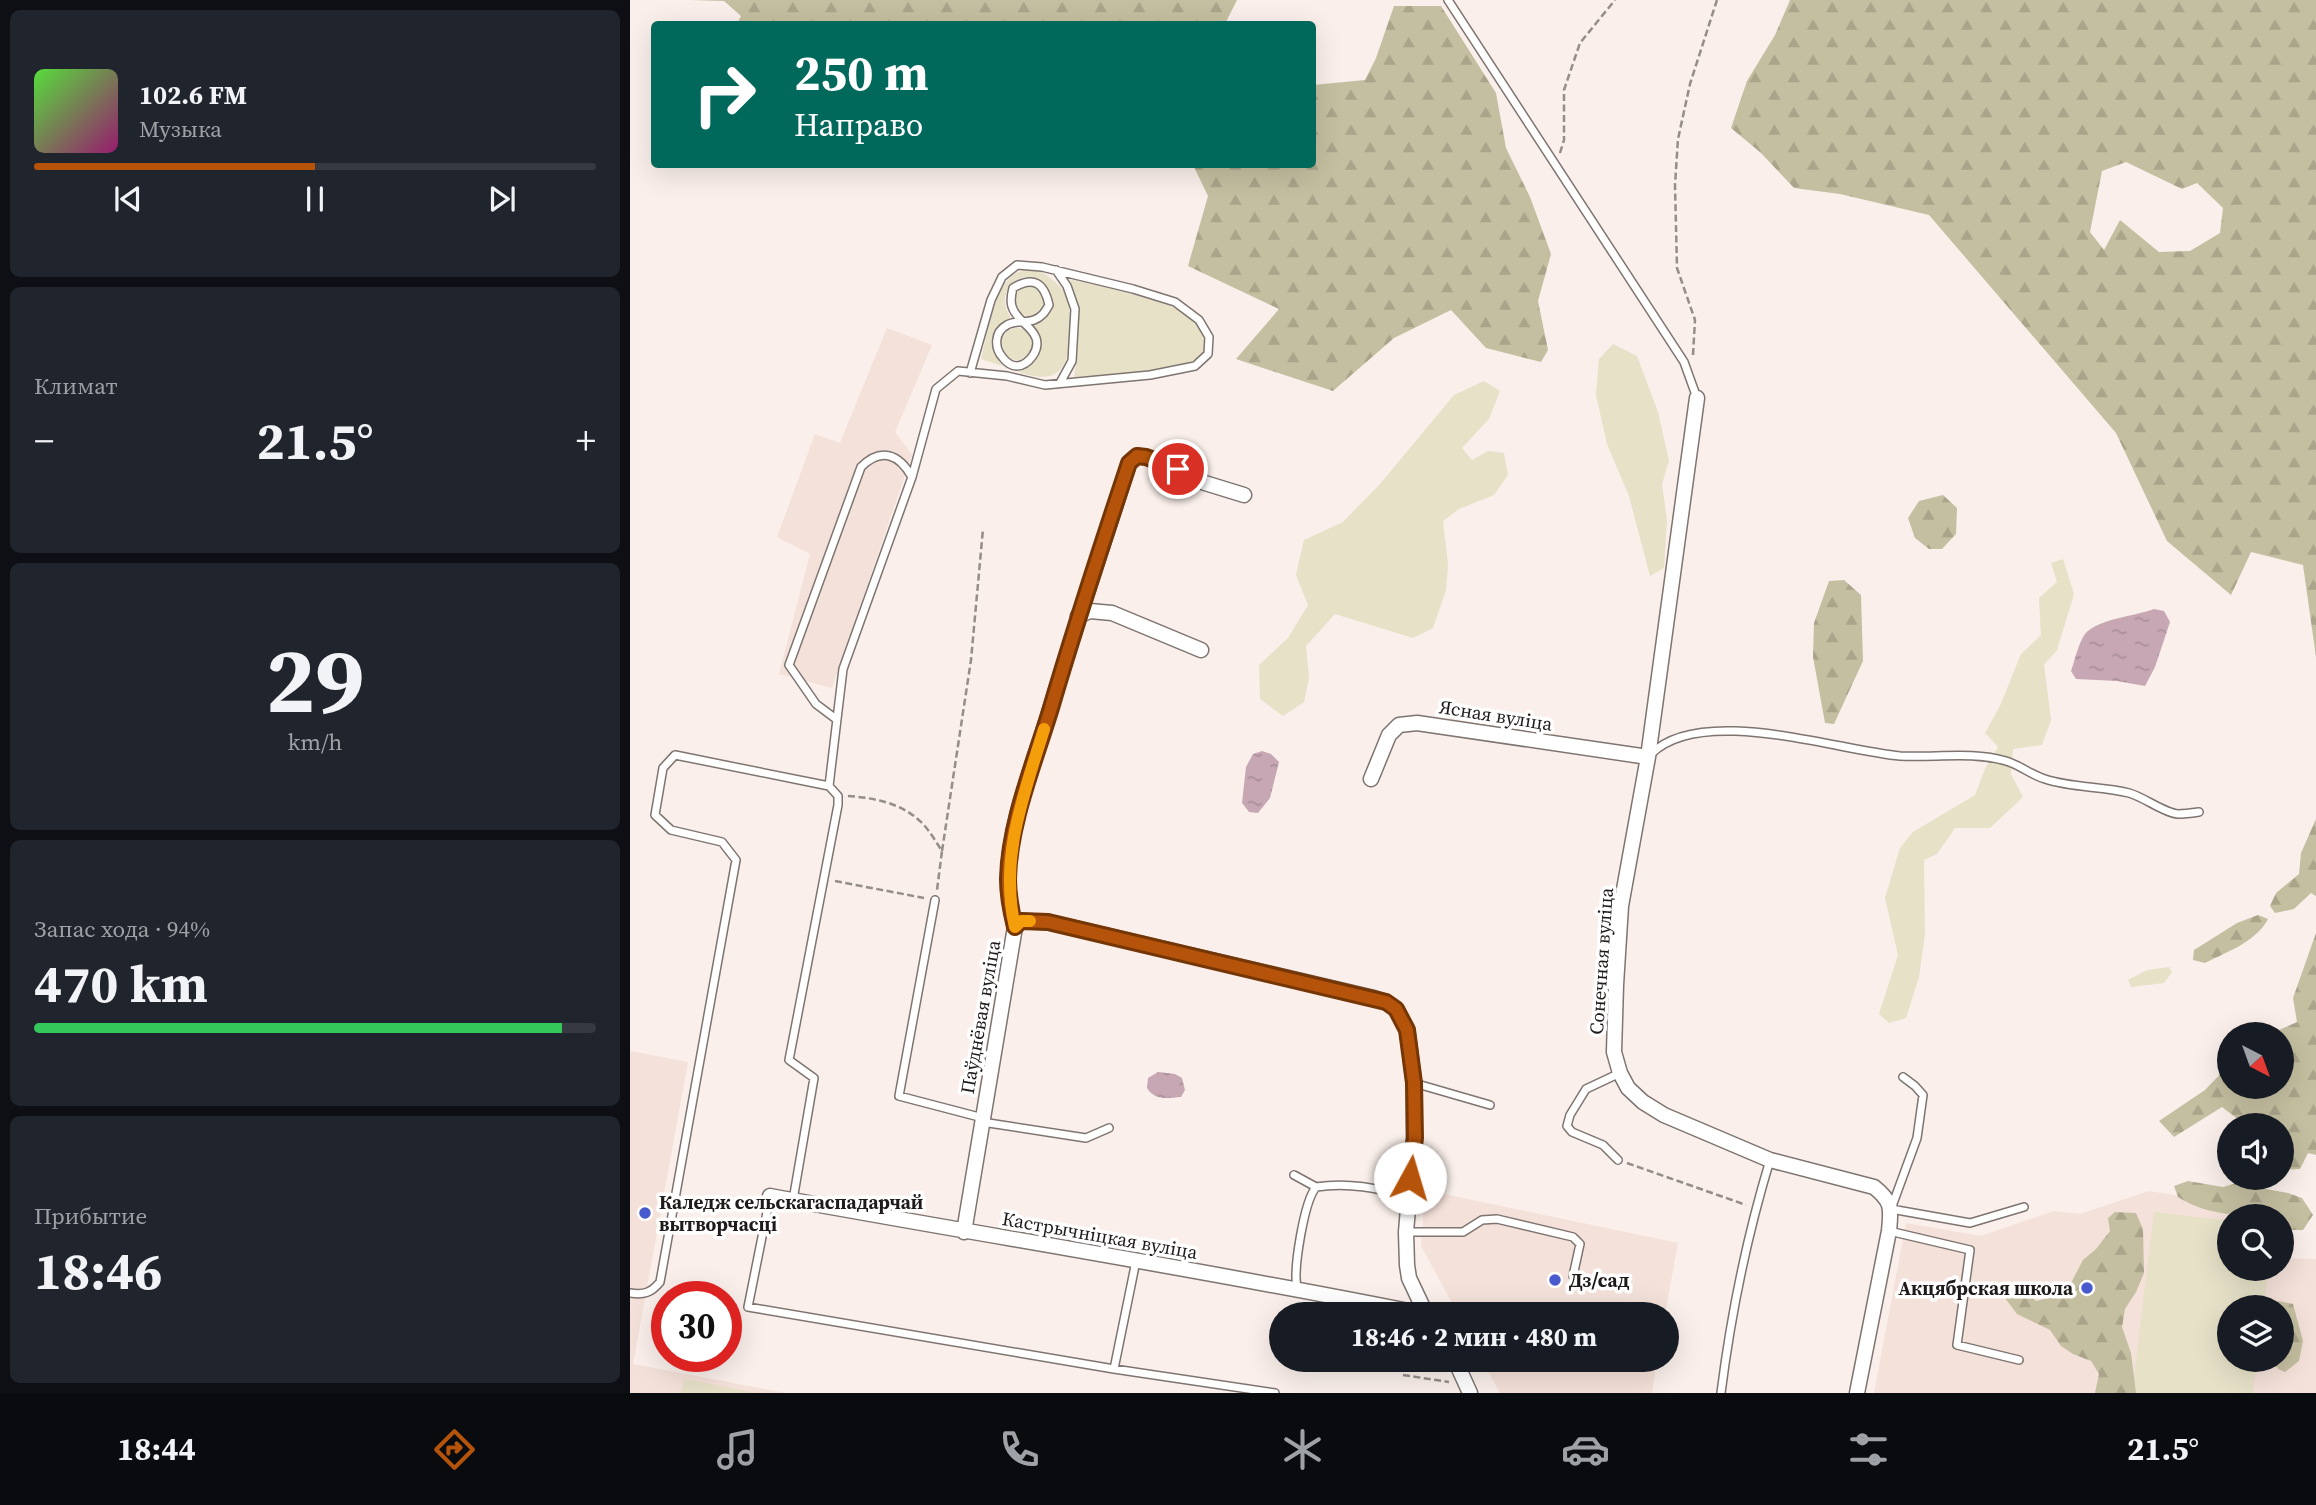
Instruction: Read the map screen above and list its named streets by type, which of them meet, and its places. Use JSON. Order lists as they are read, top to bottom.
{
  "streets": {
    "street": [
      "Ясная вуліца",
      "Сонечная вуліца",
      "Паўднёвая вуліца",
      "Кастрычніцкая вуліца"
    ]
  },
  "crossings": [
    ["Ясная вуліца", "Сонечная вуліца"],
    ["Паўднёвая вуліца", "Кастрычніцкая вуліца"]
  ],
  "places": ["Каледж сельскагаспадарчай вытворчасці", "Дз/сад", "Акцябрская школа"],
  "north": "bottom right",
  "page": {
    "turn": ["250 m", "Направо"],
    "song": ["102.6 FM", "Музыка"],
    "tile": [
      "Климат",
      ["29", "km/h"],
      ["Запас хода · 94%", "470 km"],
      ["Прибытие", "18:46"]
    ],
    "heat": ["−", "21.5°", "+"],
    "limit": "30",
    "trip": "18:46 · 2 мин · 480 m",
    "tabs": ["18:44", "21.5°"]
  }
}
